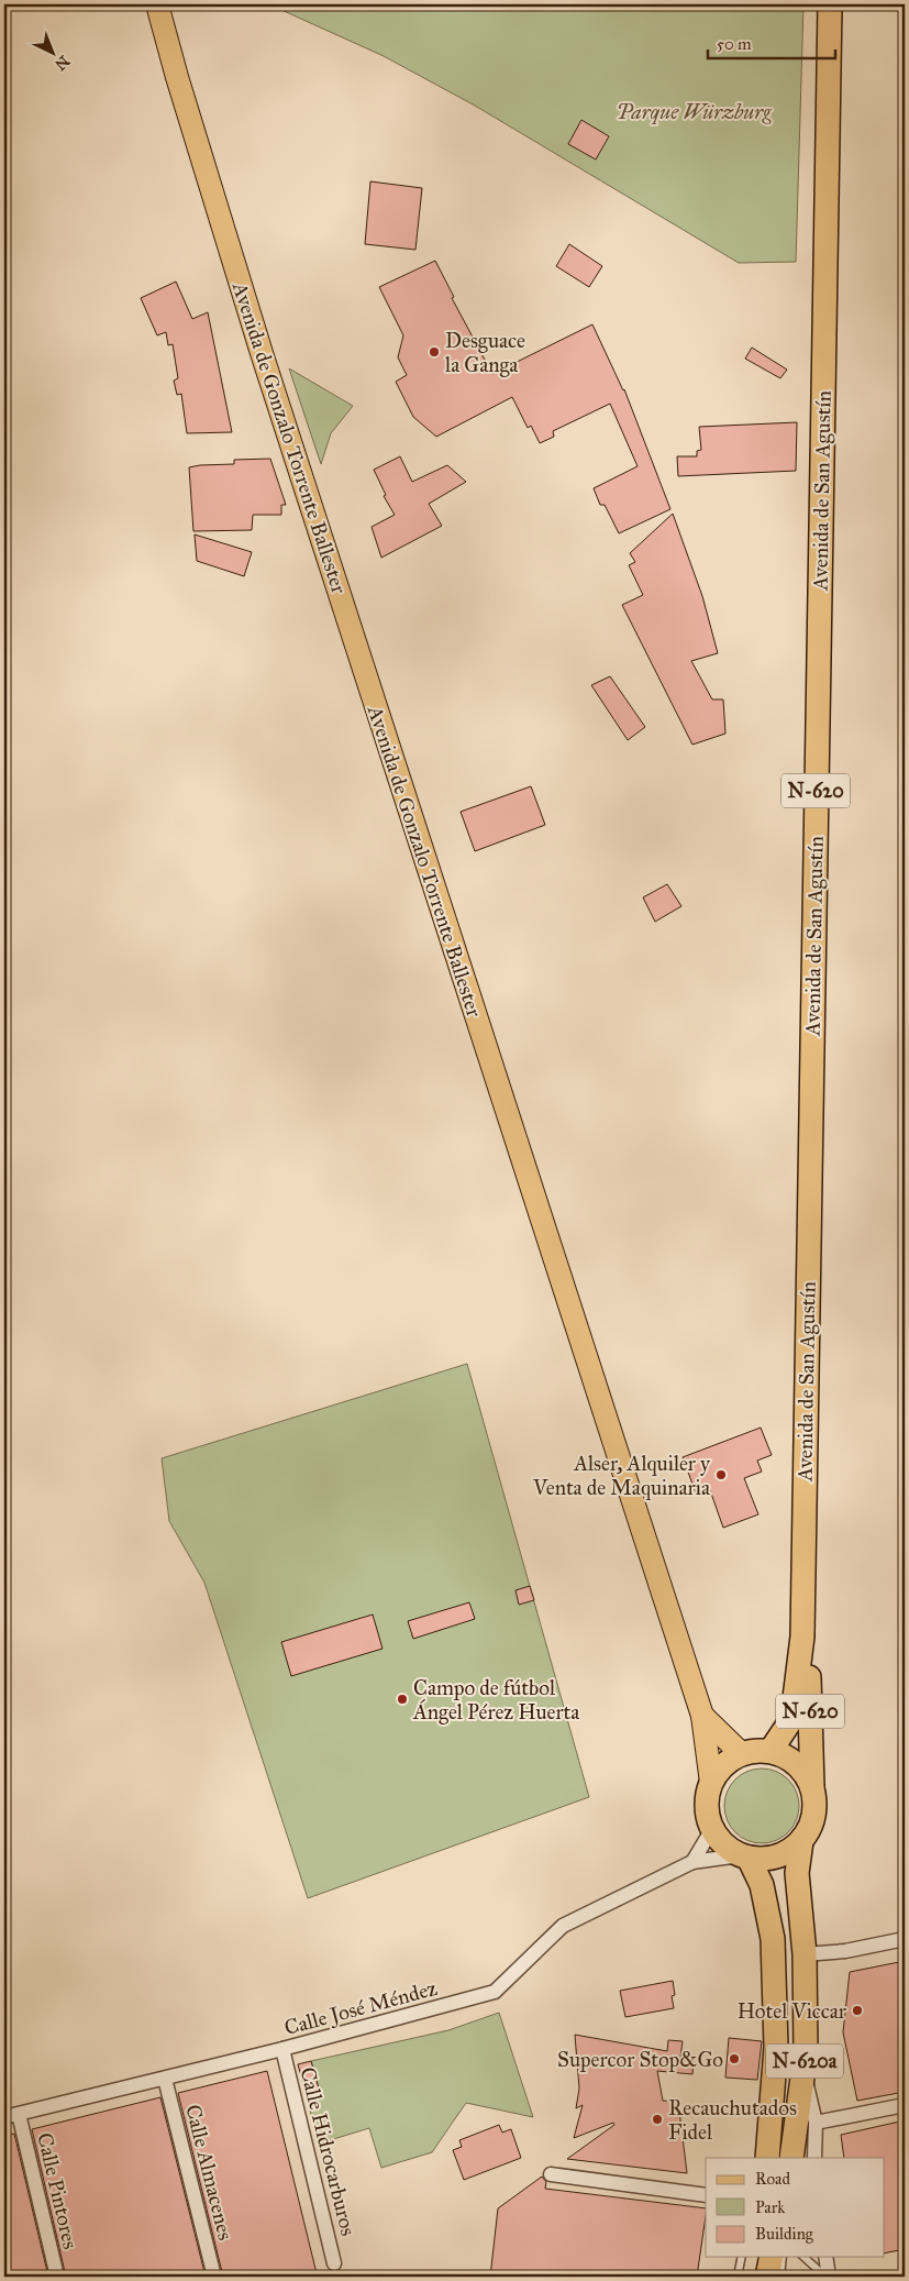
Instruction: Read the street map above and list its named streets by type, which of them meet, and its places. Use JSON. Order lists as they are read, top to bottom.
{
  "streets": {
    "highway": ["Avenida de San Agustín", "N-620", "N-620a"],
    "main road": ["Avenida de Gonzalo Torrente Ballester"],
    "street": [
      "Calle José Méndez",
      "Calle Hidrocarburos",
      "Calle Almacenes",
      "Calle Pintores"
    ]
  },
  "crossings": [
    ["Avenida de Gonzalo Torrente Ballester", "Avenida de San Agustín"],
    ["Avenida de Gonzalo Torrente Ballester", "N-620"],
    ["Avenida de Gonzalo Torrente Ballester", "Calle José Méndez"],
    ["Avenida de Gonzalo Torrente Ballester", "N-620a"],
    ["Avenida de San Agustín", "N-620"],
    ["Avenida de San Agustín", "Calle José Méndez"],
    ["Avenida de San Agustín", "N-620a"],
    ["N-620", "Calle José Méndez"],
    ["N-620", "N-620a"],
    ["Calle José Méndez", "N-620a"],
    ["Calle José Méndez", "Calle Hidrocarburos"],
    ["Calle José Méndez", "Calle Almacenes"],
    ["Calle José Méndez", "Calle Pintores"]
  ],
  "parks": ["Parque Würzburg"],
  "places": [
    "Desguace la Ganga",
    "Alser, Alquiler y Venta de Maquinaria",
    "Campo de fútbol Ángel Pérez Huerta",
    "Hotel Viccar",
    "Supercor Stop&Go",
    "Recauchutados Fidel"
  ],
  "legend": ["Road", "Park", "Building"],
  "scale_bar": "50 m",
  "north": "bottom right"
}
